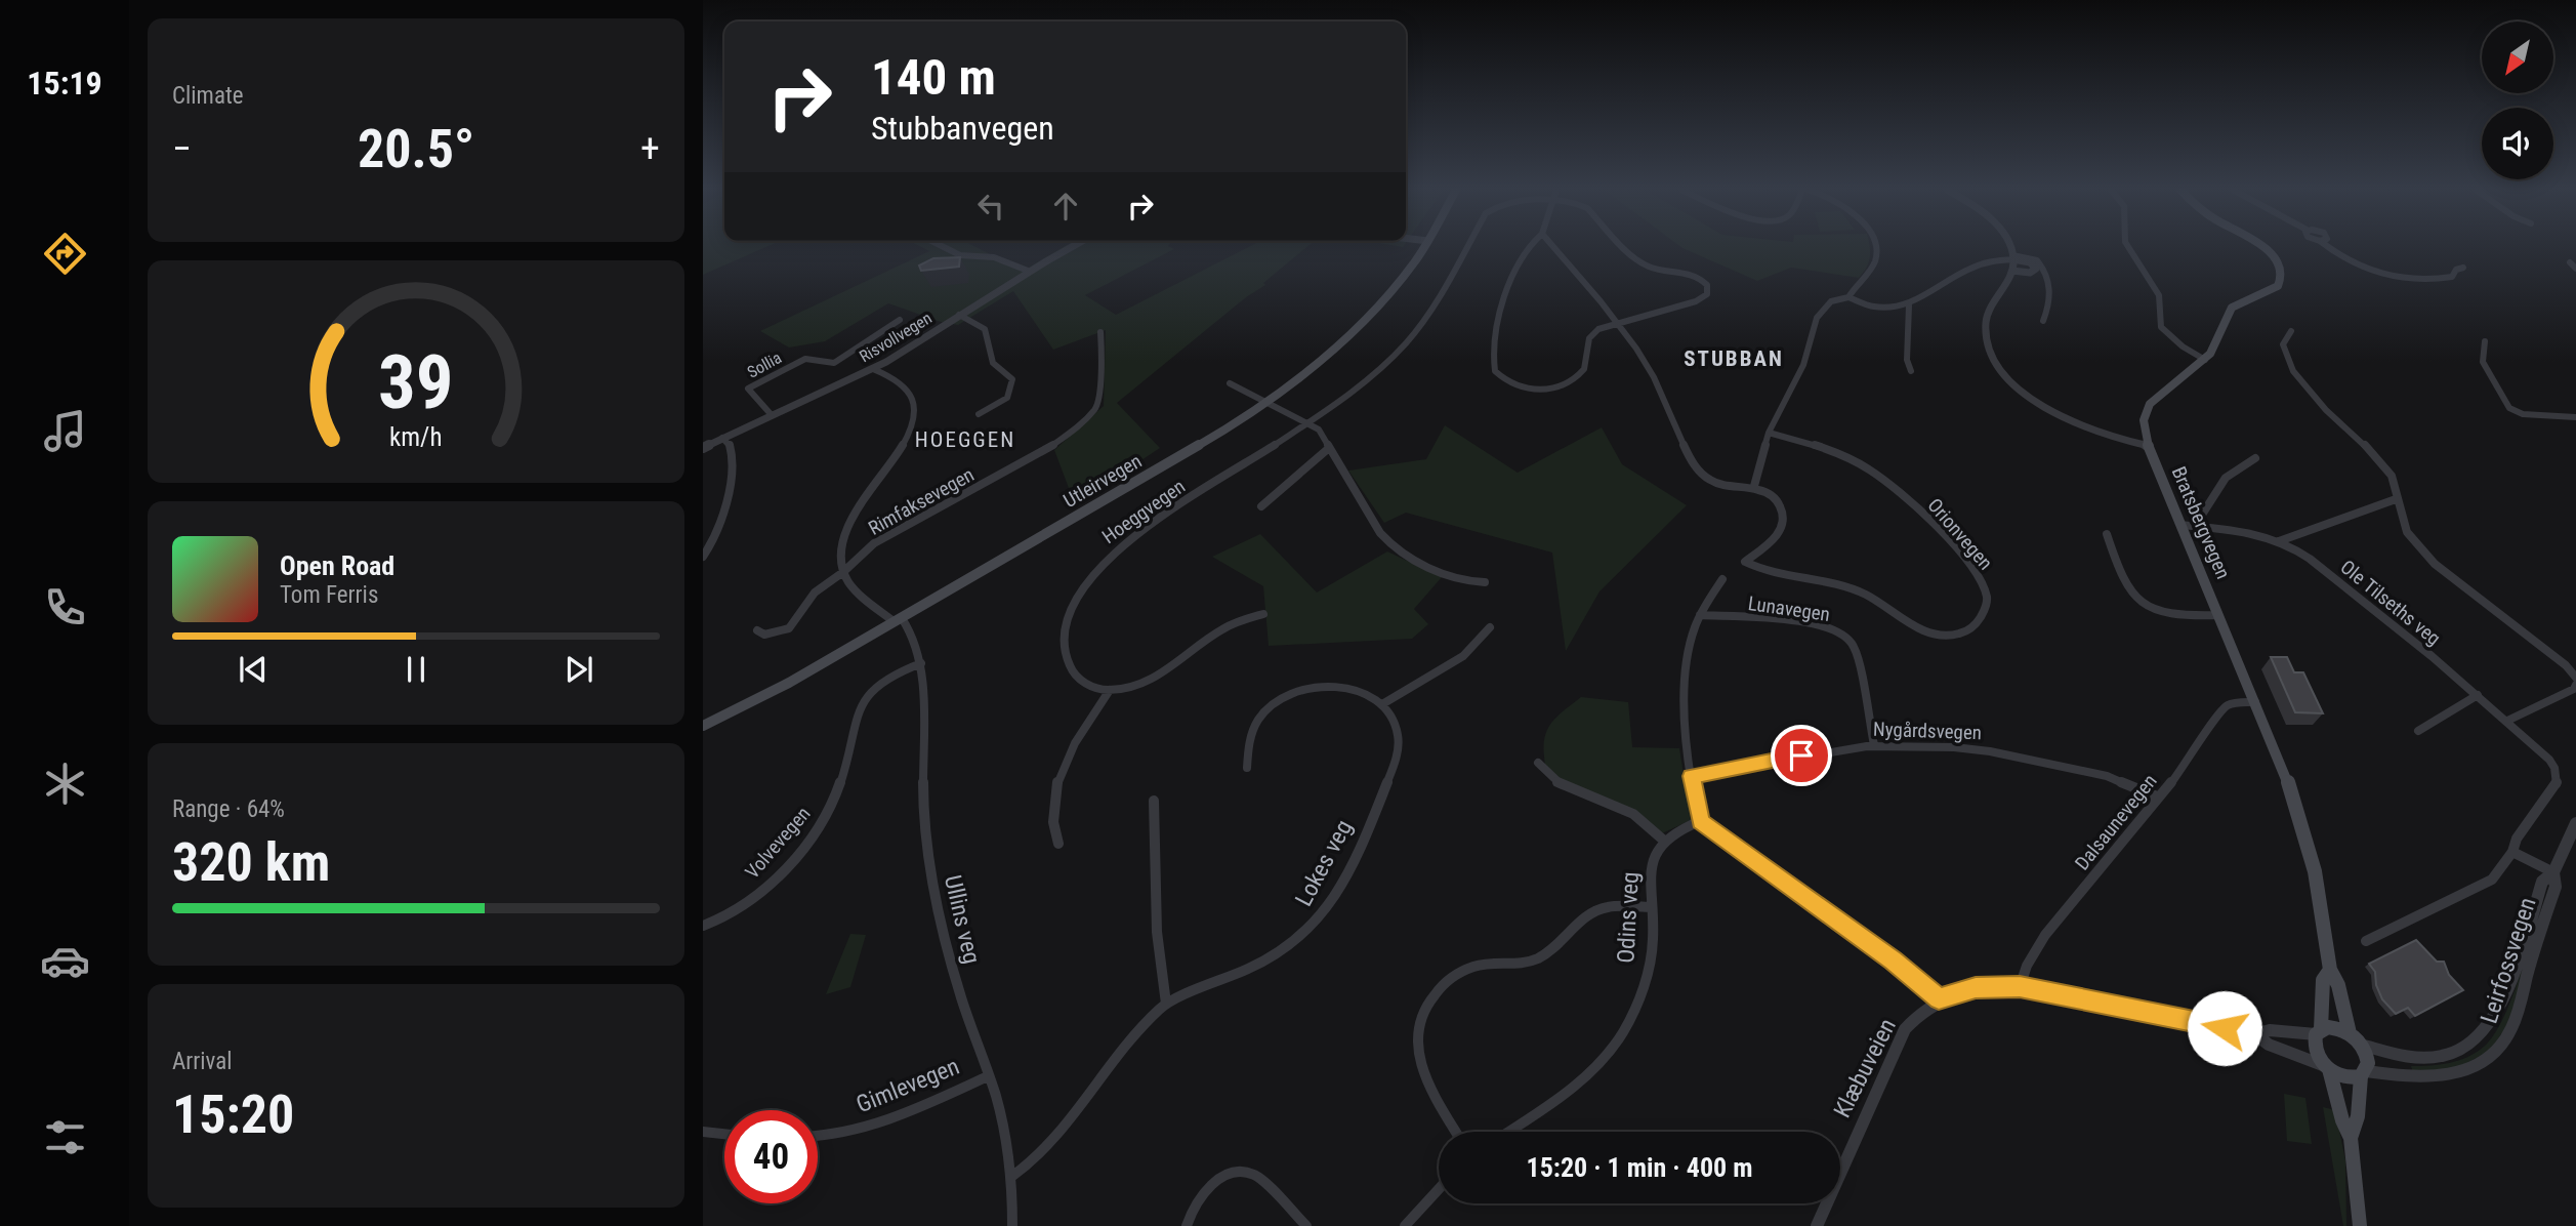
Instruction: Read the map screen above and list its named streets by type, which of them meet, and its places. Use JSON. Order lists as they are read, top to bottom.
{
  "streets": {
    "main road": ["Utleirvegen", "Bratsbergvegen"],
    "street": [
      "Risvollvegen",
      "Sollia",
      "Rimfaksevegen",
      "Hoeggvegen",
      "Orionvegen",
      "Ole Tilseths veg",
      "Lunavegen",
      "Nygårdsvegen",
      "Dalsaunevegen",
      "Volvevegen",
      "Lokes veg",
      "Odins veg",
      "Ullins veg",
      "Leirfossvegen",
      "Klæbuveien",
      "Gimlevegen"
    ]
  },
  "crossings": [
    ["Risvollvegen", "Sollia"],
    ["Utleirvegen", "Ullins veg"],
    ["Rimfaksevegen", "Ullins veg"],
    ["Bratsbergvegen", "Ole Tilseths veg"],
    ["Bratsbergvegen", "Dalsaunevegen"],
    ["Bratsbergvegen", "Leirfossvegen"],
    ["Bratsbergvegen", "Klæbuveien"],
    ["Ole Tilseths veg", "Leirfossvegen"],
    ["Lunavegen", "Nygårdsvegen"],
    ["Nygårdsvegen", "Dalsaunevegen"],
    ["Dalsaunevegen", "Klæbuveien"],
    ["Volvevegen", "Ullins veg"],
    ["Lokes veg", "Ullins veg"],
    ["Ullins veg", "Gimlevegen"],
    ["Leirfossvegen", "Klæbuveien"]
  ],
  "districts": ["STUBBAN", "HOEGGEN"],
  "north": "bottom left",
  "page": {
    "tabs": "15:19",
    "tile": [
      "Climate",
      ["Range · 64%", "320 km"],
      ["Arrival", "15:20"]
    ],
    "turn": ["140 m", "Stubbanvegen"],
    "heat": ["−", "20.5°", "+"],
    "song": ["Open Road", "Tom Ferris"],
    "limit": "40",
    "trip": "15:20 · 1 min · 400 m",
    "gauge": ["39", "km/h"]
  }
}
